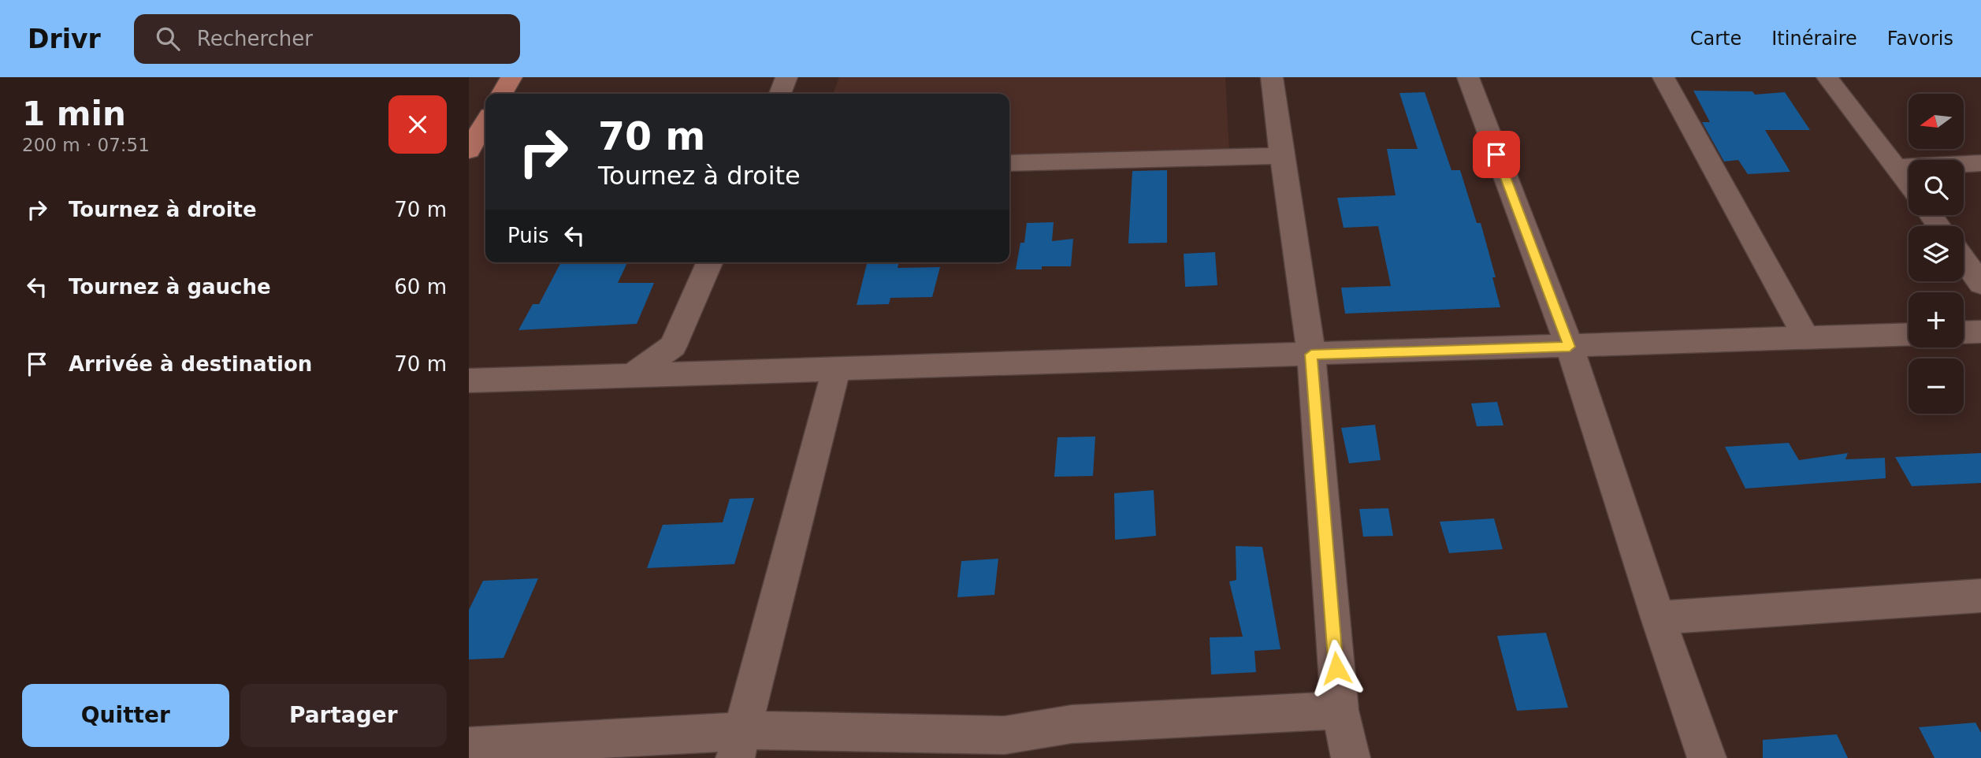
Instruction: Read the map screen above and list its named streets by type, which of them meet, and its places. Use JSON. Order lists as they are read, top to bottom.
{
  "north": "left",
  "page": {
    "header": "Drivr",
    "search": "Rechercher",
    "nav": ["Carte", "Itinéraire", "Favoris"],
    "heading": ["1 min", "200 m · 07:51"],
    "map_buttons": ["+", "−"],
    "turn": ["70 m", "Tournez à droite"],
    "list": [
      {
        "name": "Tournez à droite",
        "value": "70 m"
      },
      {
        "name": "Tournez à gauche",
        "value": "60 m"
      },
      {
        "name": "Arrivée à destination",
        "value": "70 m"
      }
    ],
    "then": "Puis",
    "buttons": ["Quitter", "Partager"]
  }
}
